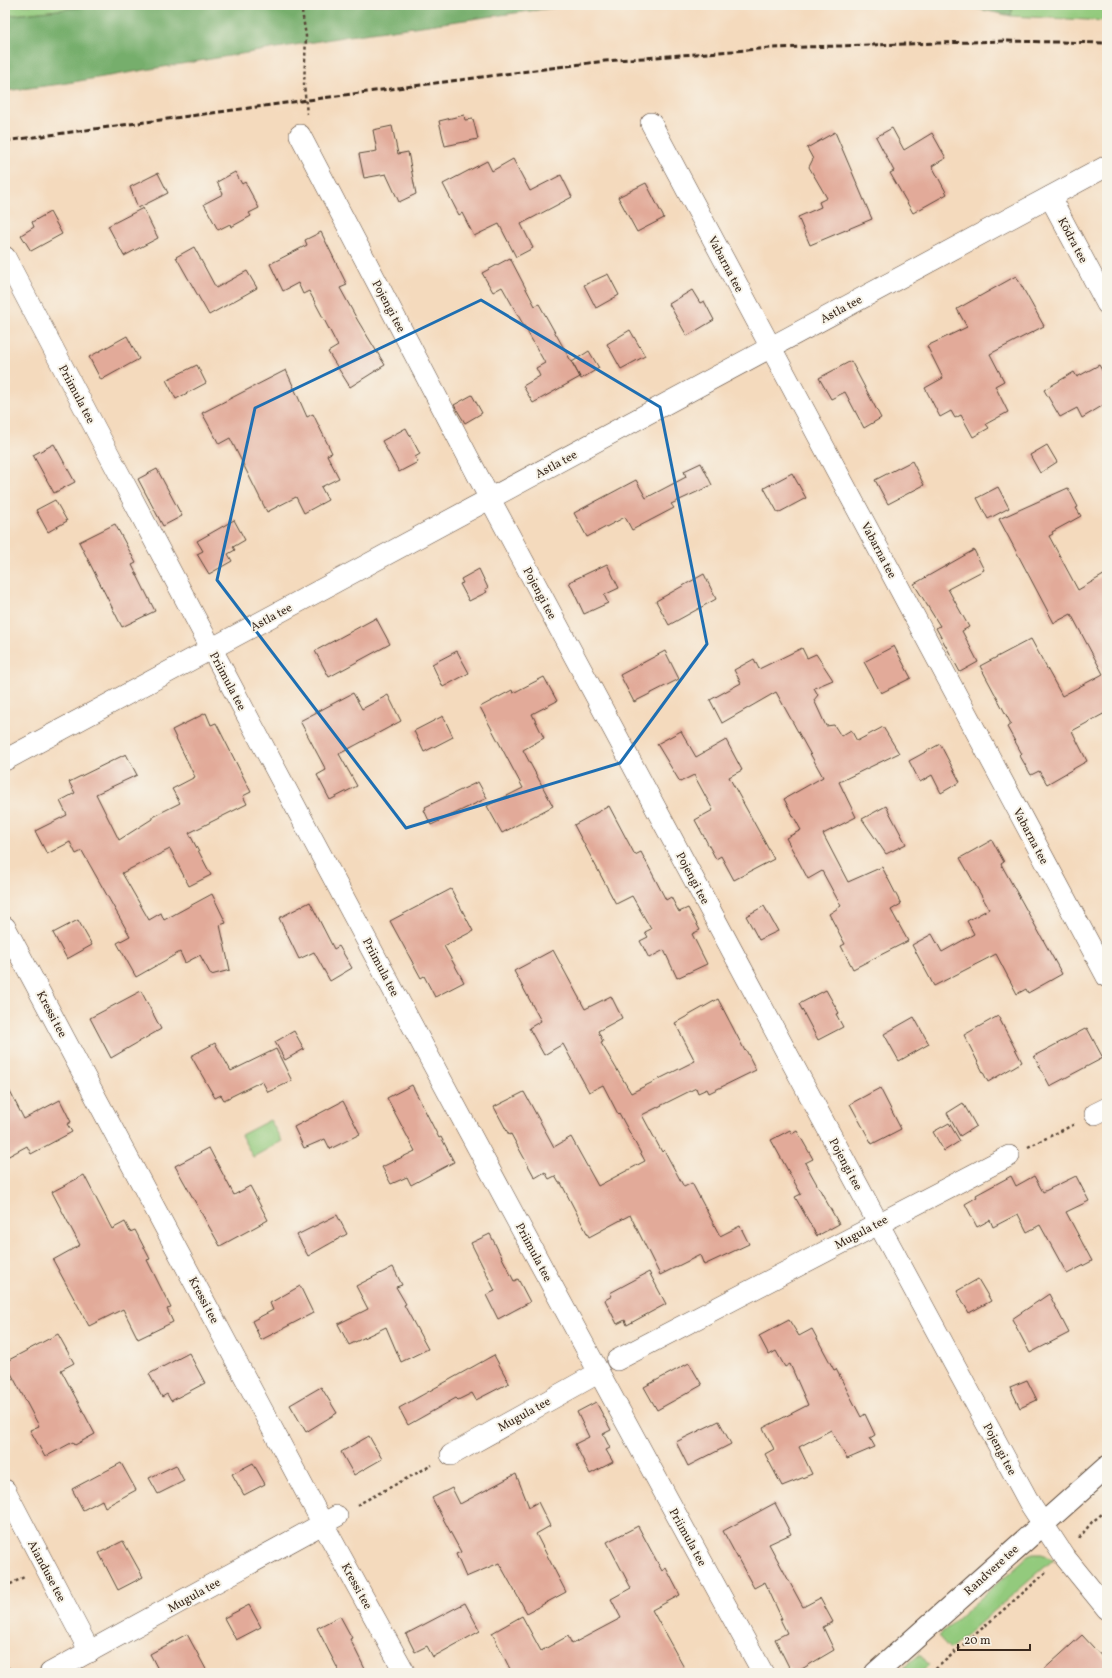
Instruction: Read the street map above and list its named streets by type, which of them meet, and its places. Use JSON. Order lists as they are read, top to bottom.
{
  "streets": {
    "main road": ["Randvere tee"],
    "street": [
      "Kõdra tee",
      "Vabarna tee",
      "Pojengi tee",
      "Astla tee",
      "Priimula tee",
      "Kressi tee",
      "Mugula tee",
      "Aianduse tee"
    ]
  },
  "crossings": [
    ["Kõdra tee", "Astla tee"],
    ["Vabarna tee", "Astla tee"],
    ["Pojengi tee", "Astla tee"],
    ["Pojengi tee", "Mugula tee"],
    ["Pojengi tee", "Randvere tee"],
    ["Astla tee", "Priimula tee"],
    ["Priimula tee", "Mugula tee"],
    ["Kressi tee", "Mugula tee"],
    ["Mugula tee", "Aianduse tee"]
  ],
  "scale_bar": "20 m"
}
